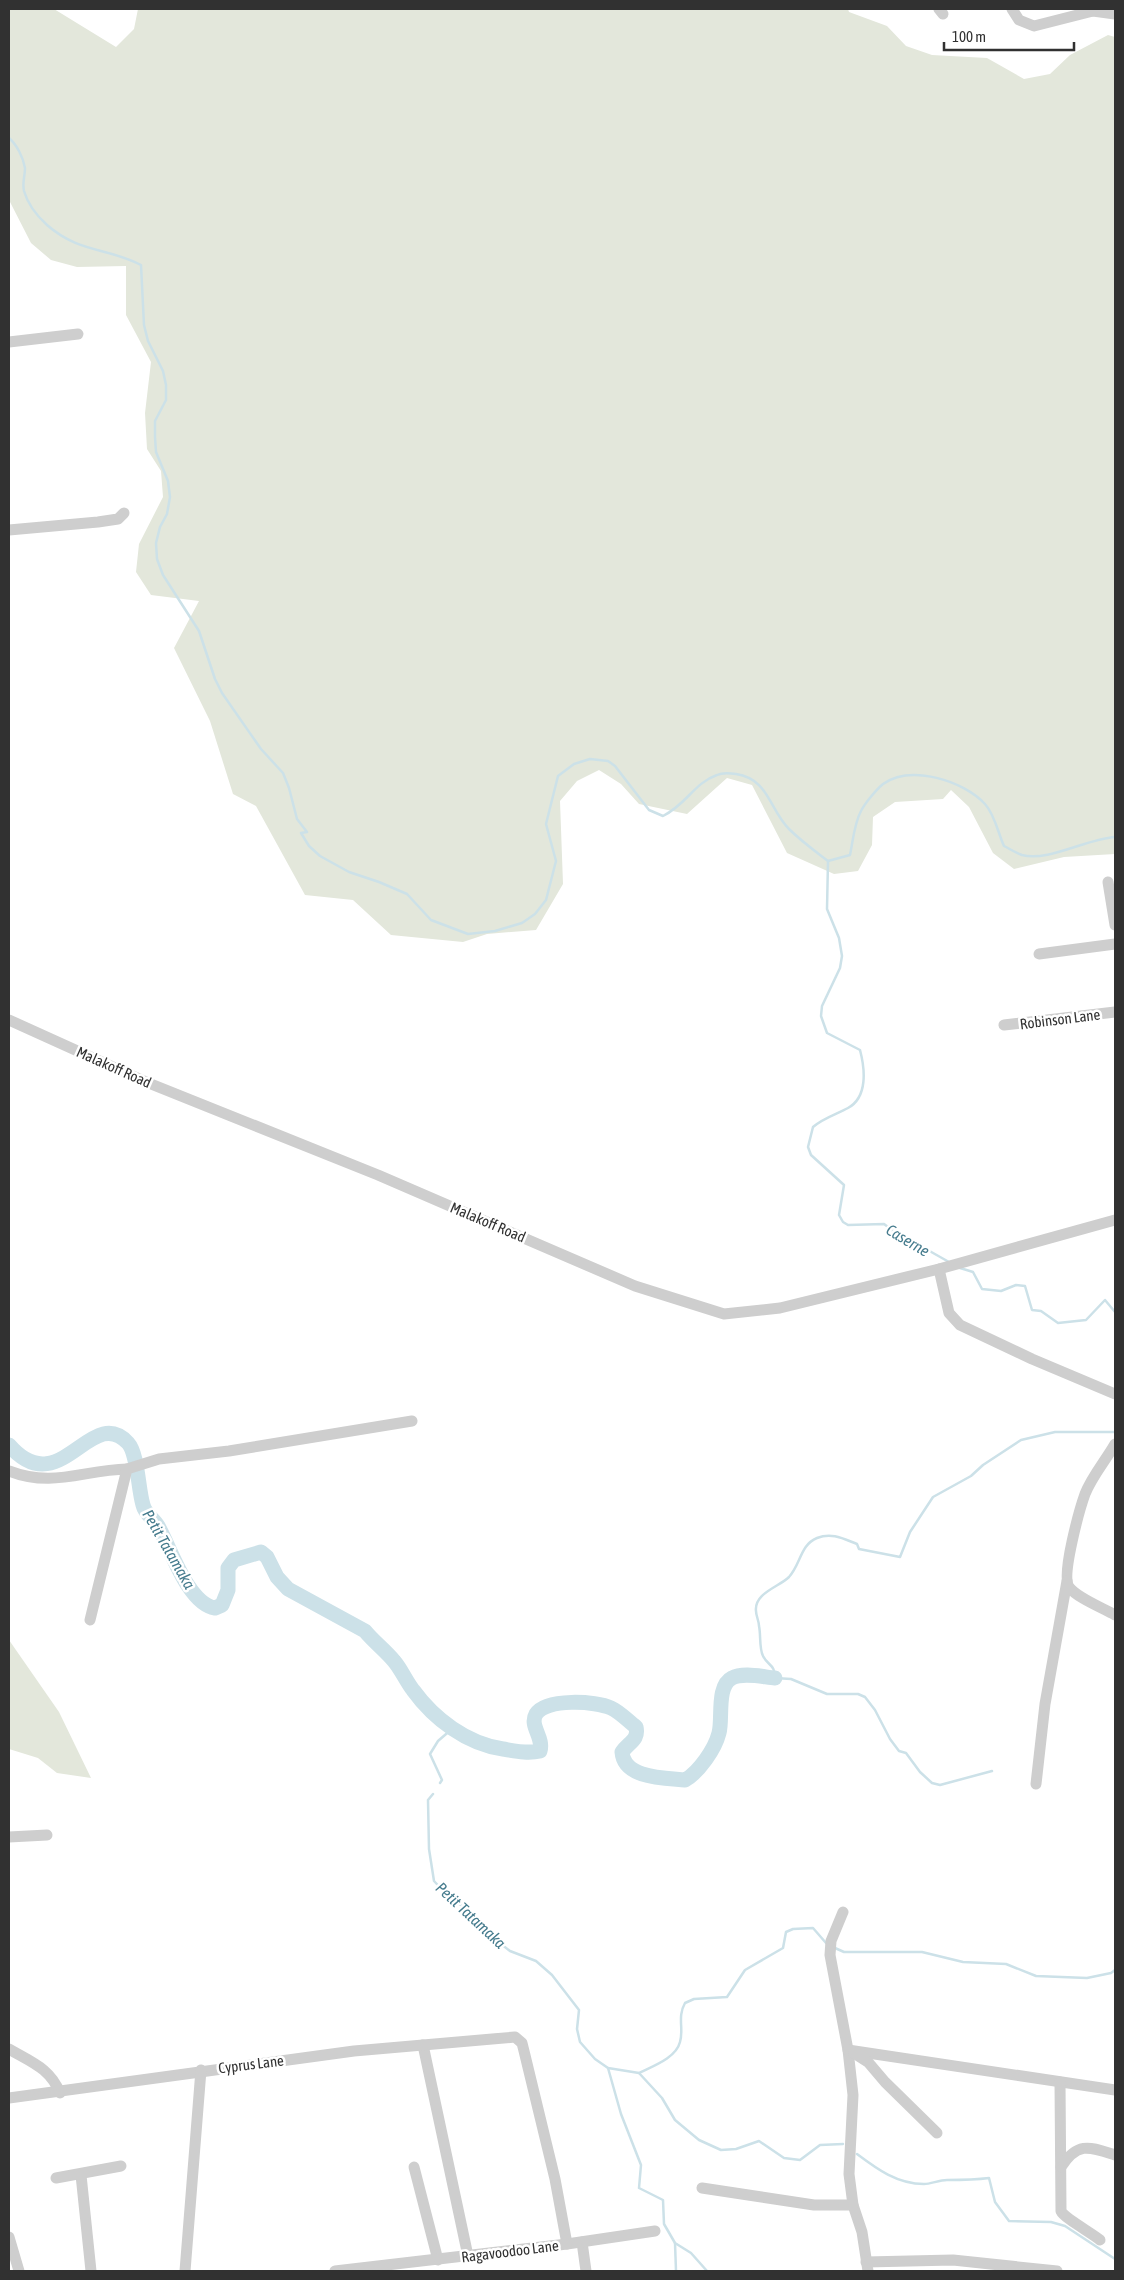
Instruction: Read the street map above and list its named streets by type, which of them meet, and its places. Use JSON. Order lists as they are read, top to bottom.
{
  "streets": {
    "street": [
      "Robinson Lane",
      "Malakoff Road",
      "Cyprus Lane",
      "Ragavoodoo Lane"
    ]
  },
  "crossings": [
    ["Cyprus Lane", "Ragavoodoo Lane"]
  ],
  "water": ["Caserne", "Petit Tatamaka"],
  "scale_bar": "100 m"
}
